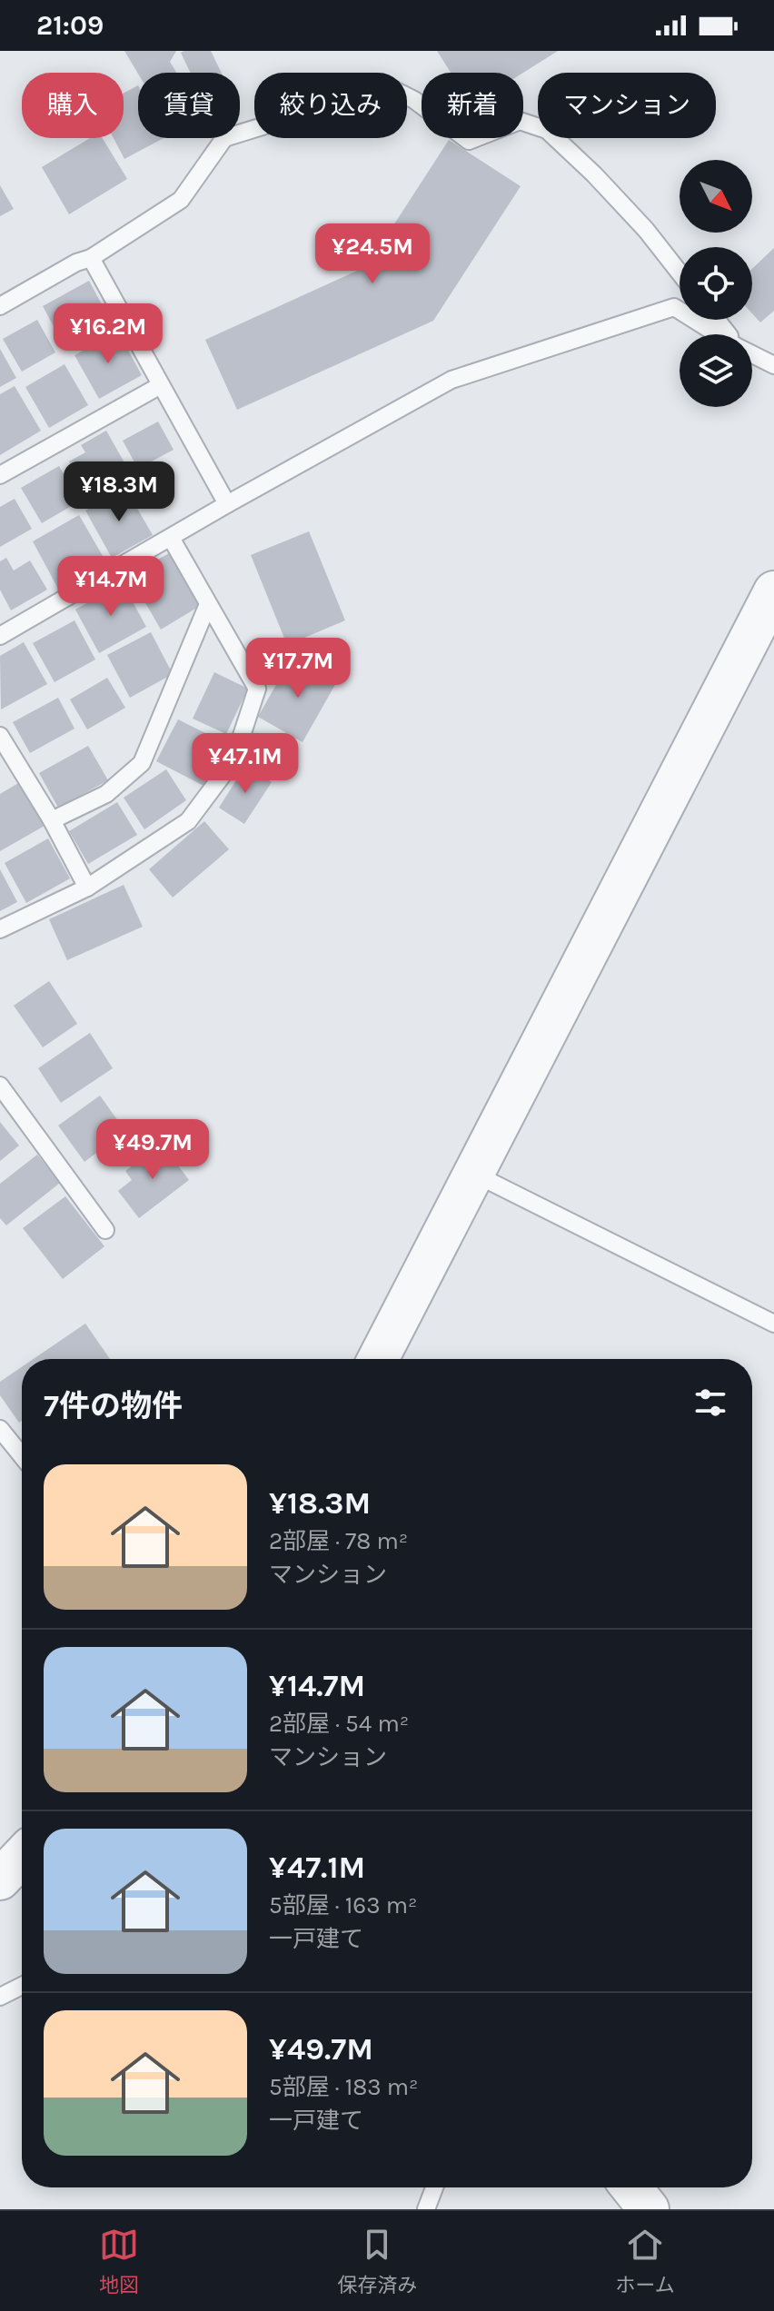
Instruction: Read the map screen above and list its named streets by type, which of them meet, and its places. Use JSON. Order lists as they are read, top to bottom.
{
  "north": "bottom right",
  "page": {
    "status": "21:09",
    "chip": [
      "購入",
      "賃貸",
      "絞り込み",
      "新着",
      "マンション"
    ],
    "price": [
      "¥24.5M",
      "¥16.2M",
      "¥18.3M",
      "¥14.7M",
      "¥17.7M",
      "¥47.1M",
      "¥49.7M"
    ],
    "heading": "7件の物件",
    "list": [
      {
        "name": "¥18.3M",
        "note": "2部屋 · 78 m² · マンション"
      },
      {
        "name": "¥14.7M",
        "note": "2部屋 · 54 m² · マンション"
      },
      {
        "name": "¥47.1M",
        "note": "5部屋 · 163 m² · 一戸建て"
      },
      {
        "name": "¥49.7M",
        "note": "5部屋 · 183 m² · 一戸建て"
      }
    ],
    "tabs": ["地図", "保存済み", "ホーム"]
  }
}
